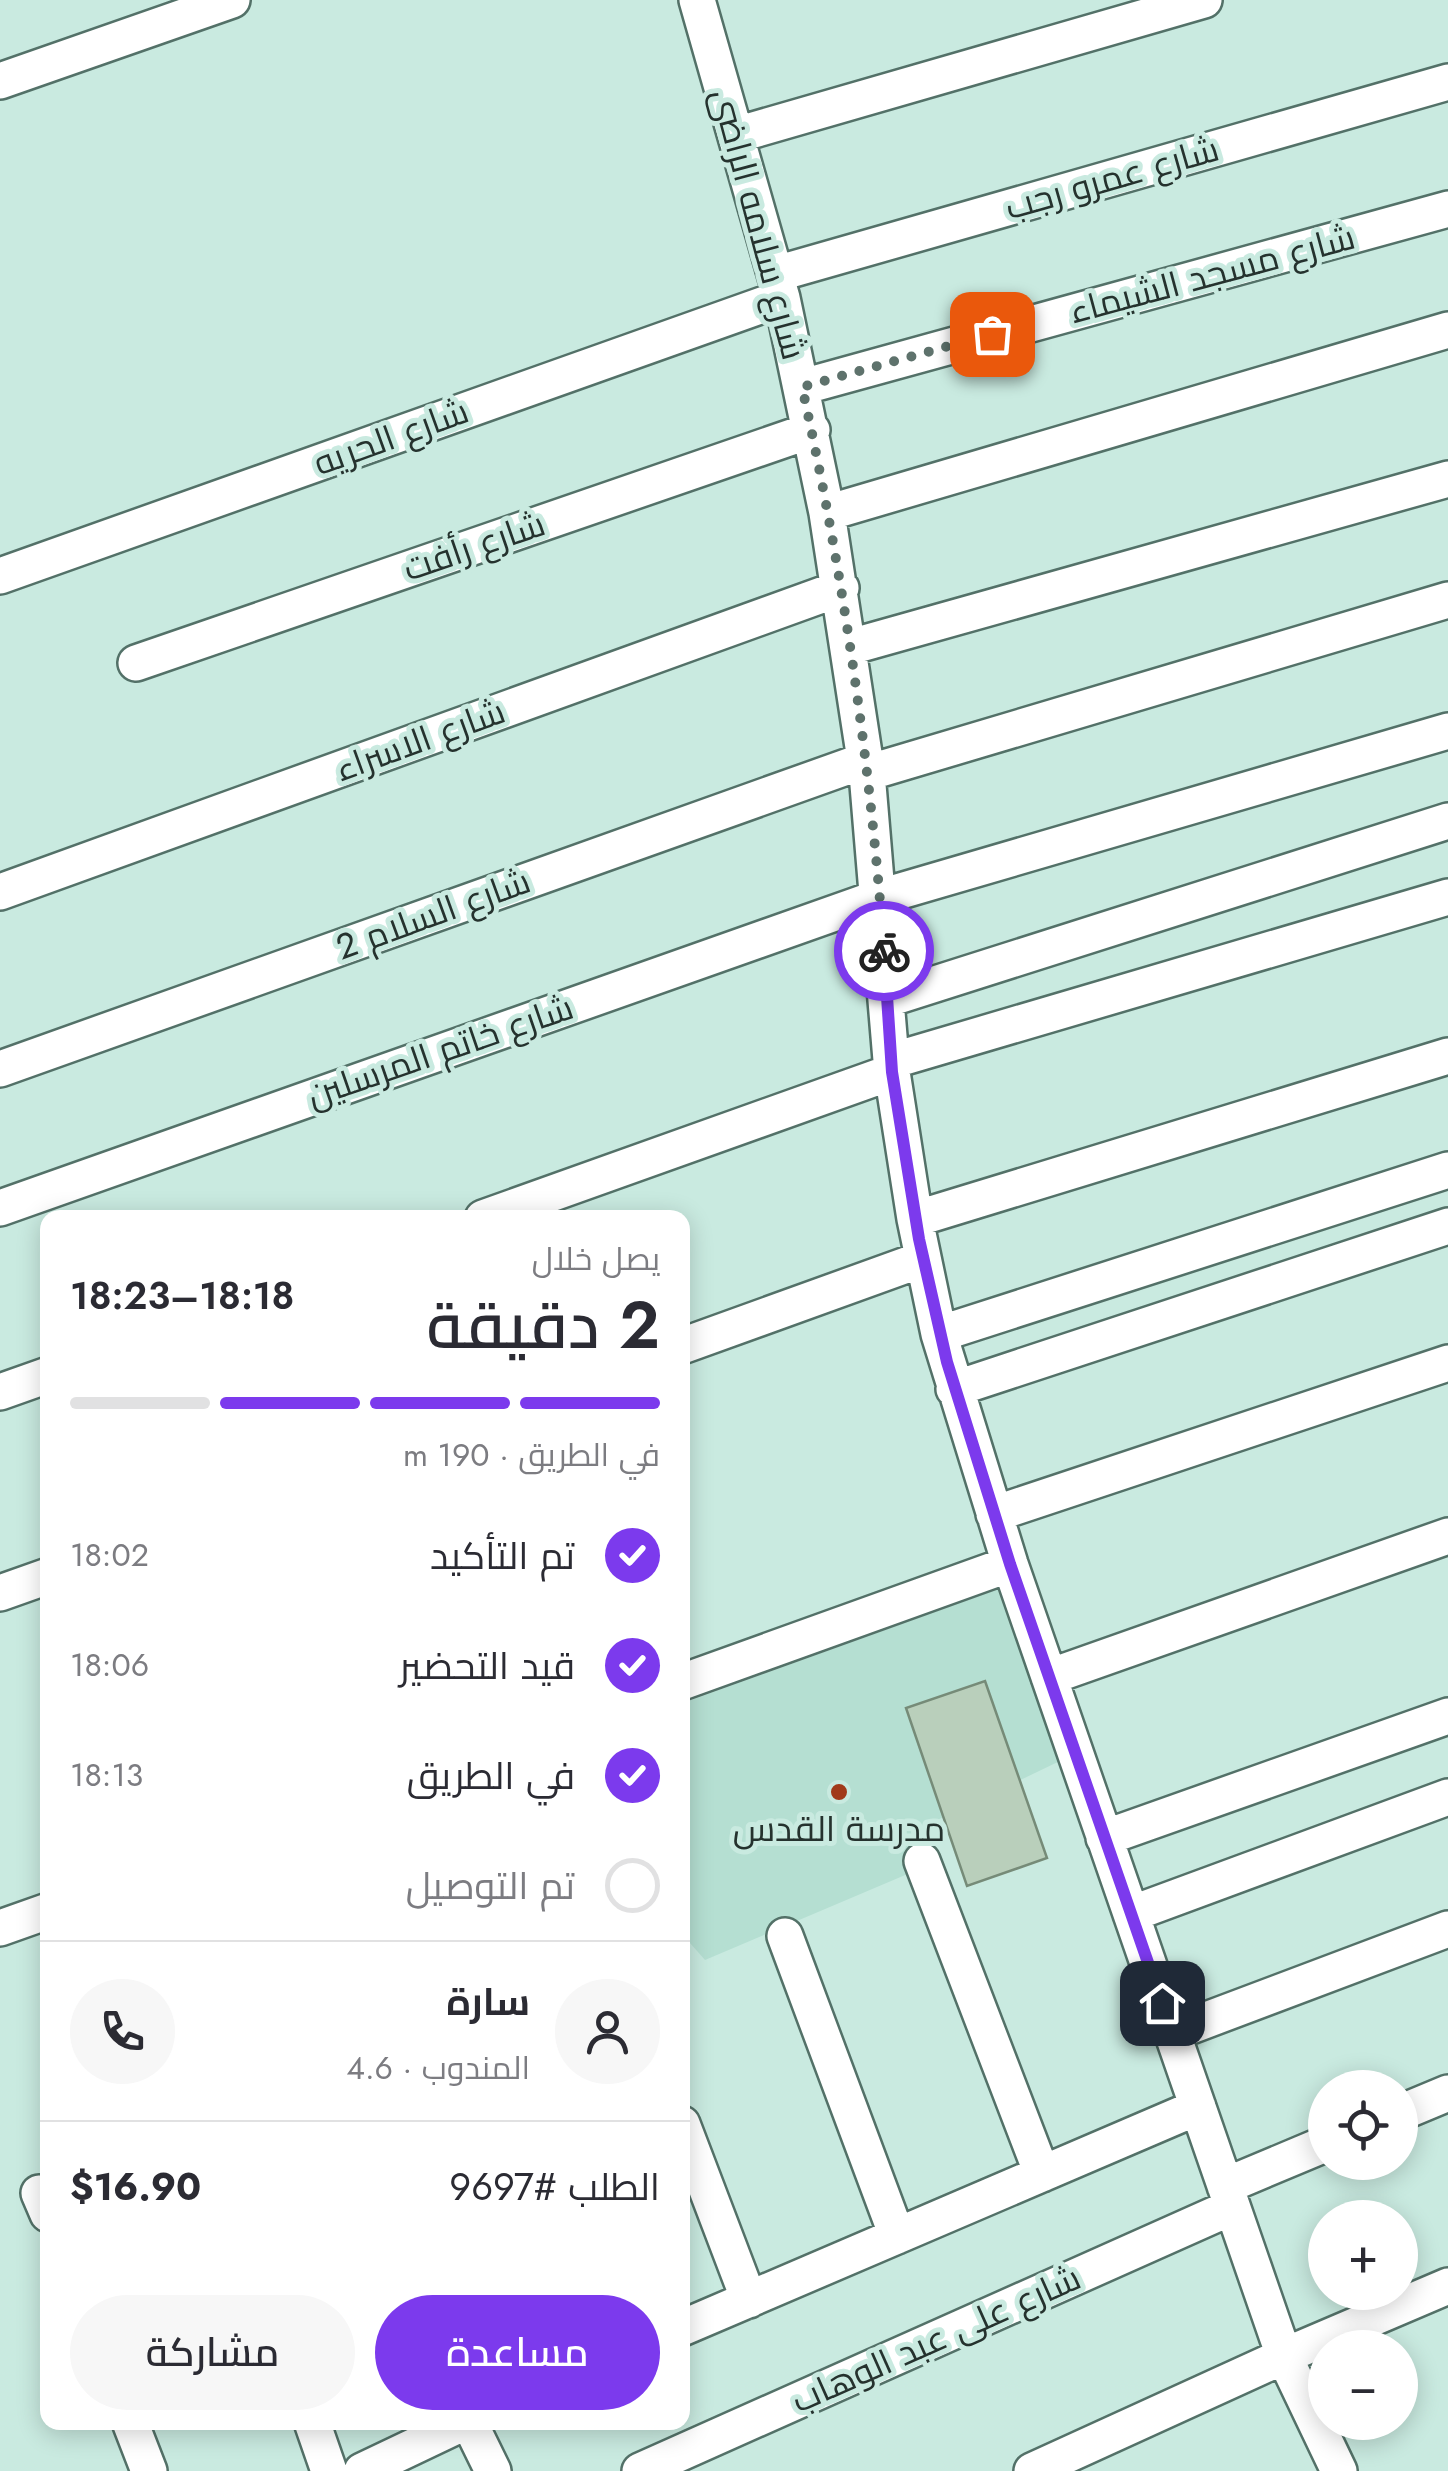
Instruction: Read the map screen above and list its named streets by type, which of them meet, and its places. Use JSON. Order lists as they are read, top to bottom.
{
  "streets": {
    "street": [
      "شارع عمرو رجب",
      "شارع سلامه الراضى",
      "شارع مسجد الشيماء",
      "شارع الحريه",
      "شارع رأفت",
      "شارع الاسراء",
      "شارع السلام 2",
      "شارع خاتم المرسلين",
      "شارع على عبد الوهاب"
    ]
  },
  "crossings": [
    ["شارع عمرو رجب", "شارع سلامه الراضى"],
    ["شارع عمرو رجب", "شارع الحريه"],
    ["شارع سلامه الراضى", "شارع مسجد الشيماء"],
    ["شارع سلامه الراضى", "شارع الحريه"],
    ["شارع سلامه الراضى", "شارع رأفت"],
    ["شارع سلامه الراضى", "شارع الاسراء"],
    ["شارع سلامه الراضى", "شارع السلام 2"],
    ["شارع سلامه الراضى", "شارع خاتم المرسلين"],
    ["شارع سلامه الراضى", "شارع على عبد الوهاب"]
  ],
  "places": ["مدرسة القدس"],
  "page": {
    "heading": ["2 دقيقة", "يصل خلال", "18:18–18:23"],
    "panel": [
      "سارة",
      "المندوب · 4.6",
      "الطلب #9697",
      "$16.90"
    ],
    "bar": "في الطريق · 190 m",
    "list": [
      ["تم التأكيد", "18:02"],
      ["قيد التحضير", "18:06"],
      ["في الطريق", "18:13"],
      "تم التوصيل"
    ],
    "map_buttons": ["+", "−"],
    "buttons": ["مساعدة", "مشاركة"]
  }
}
